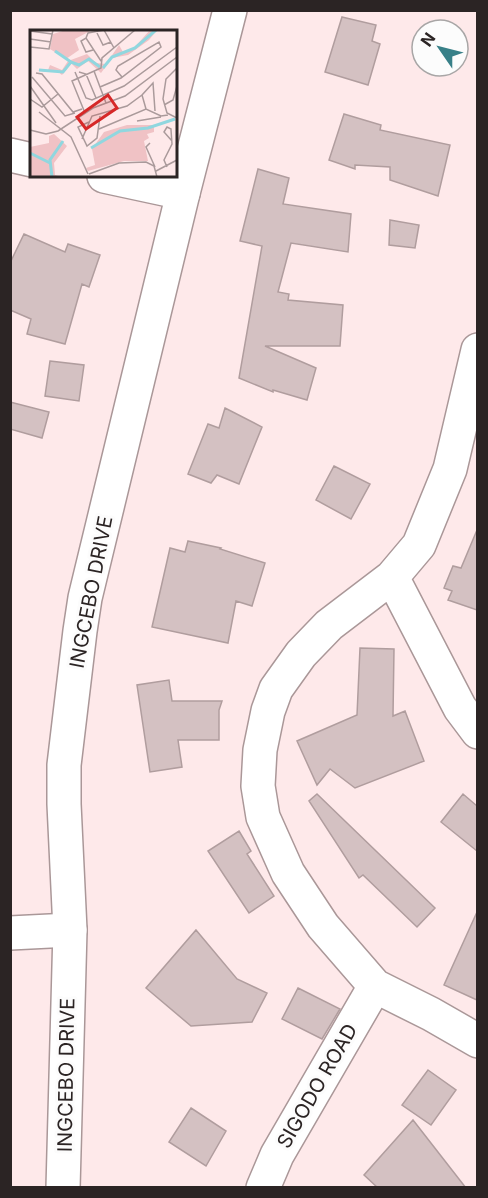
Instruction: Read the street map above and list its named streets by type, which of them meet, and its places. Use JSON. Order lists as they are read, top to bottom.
{
  "streets": {
    "street": ["INGCEBO DRIVE", "SIGODO ROAD"]
  },
  "north": "top left"
}
